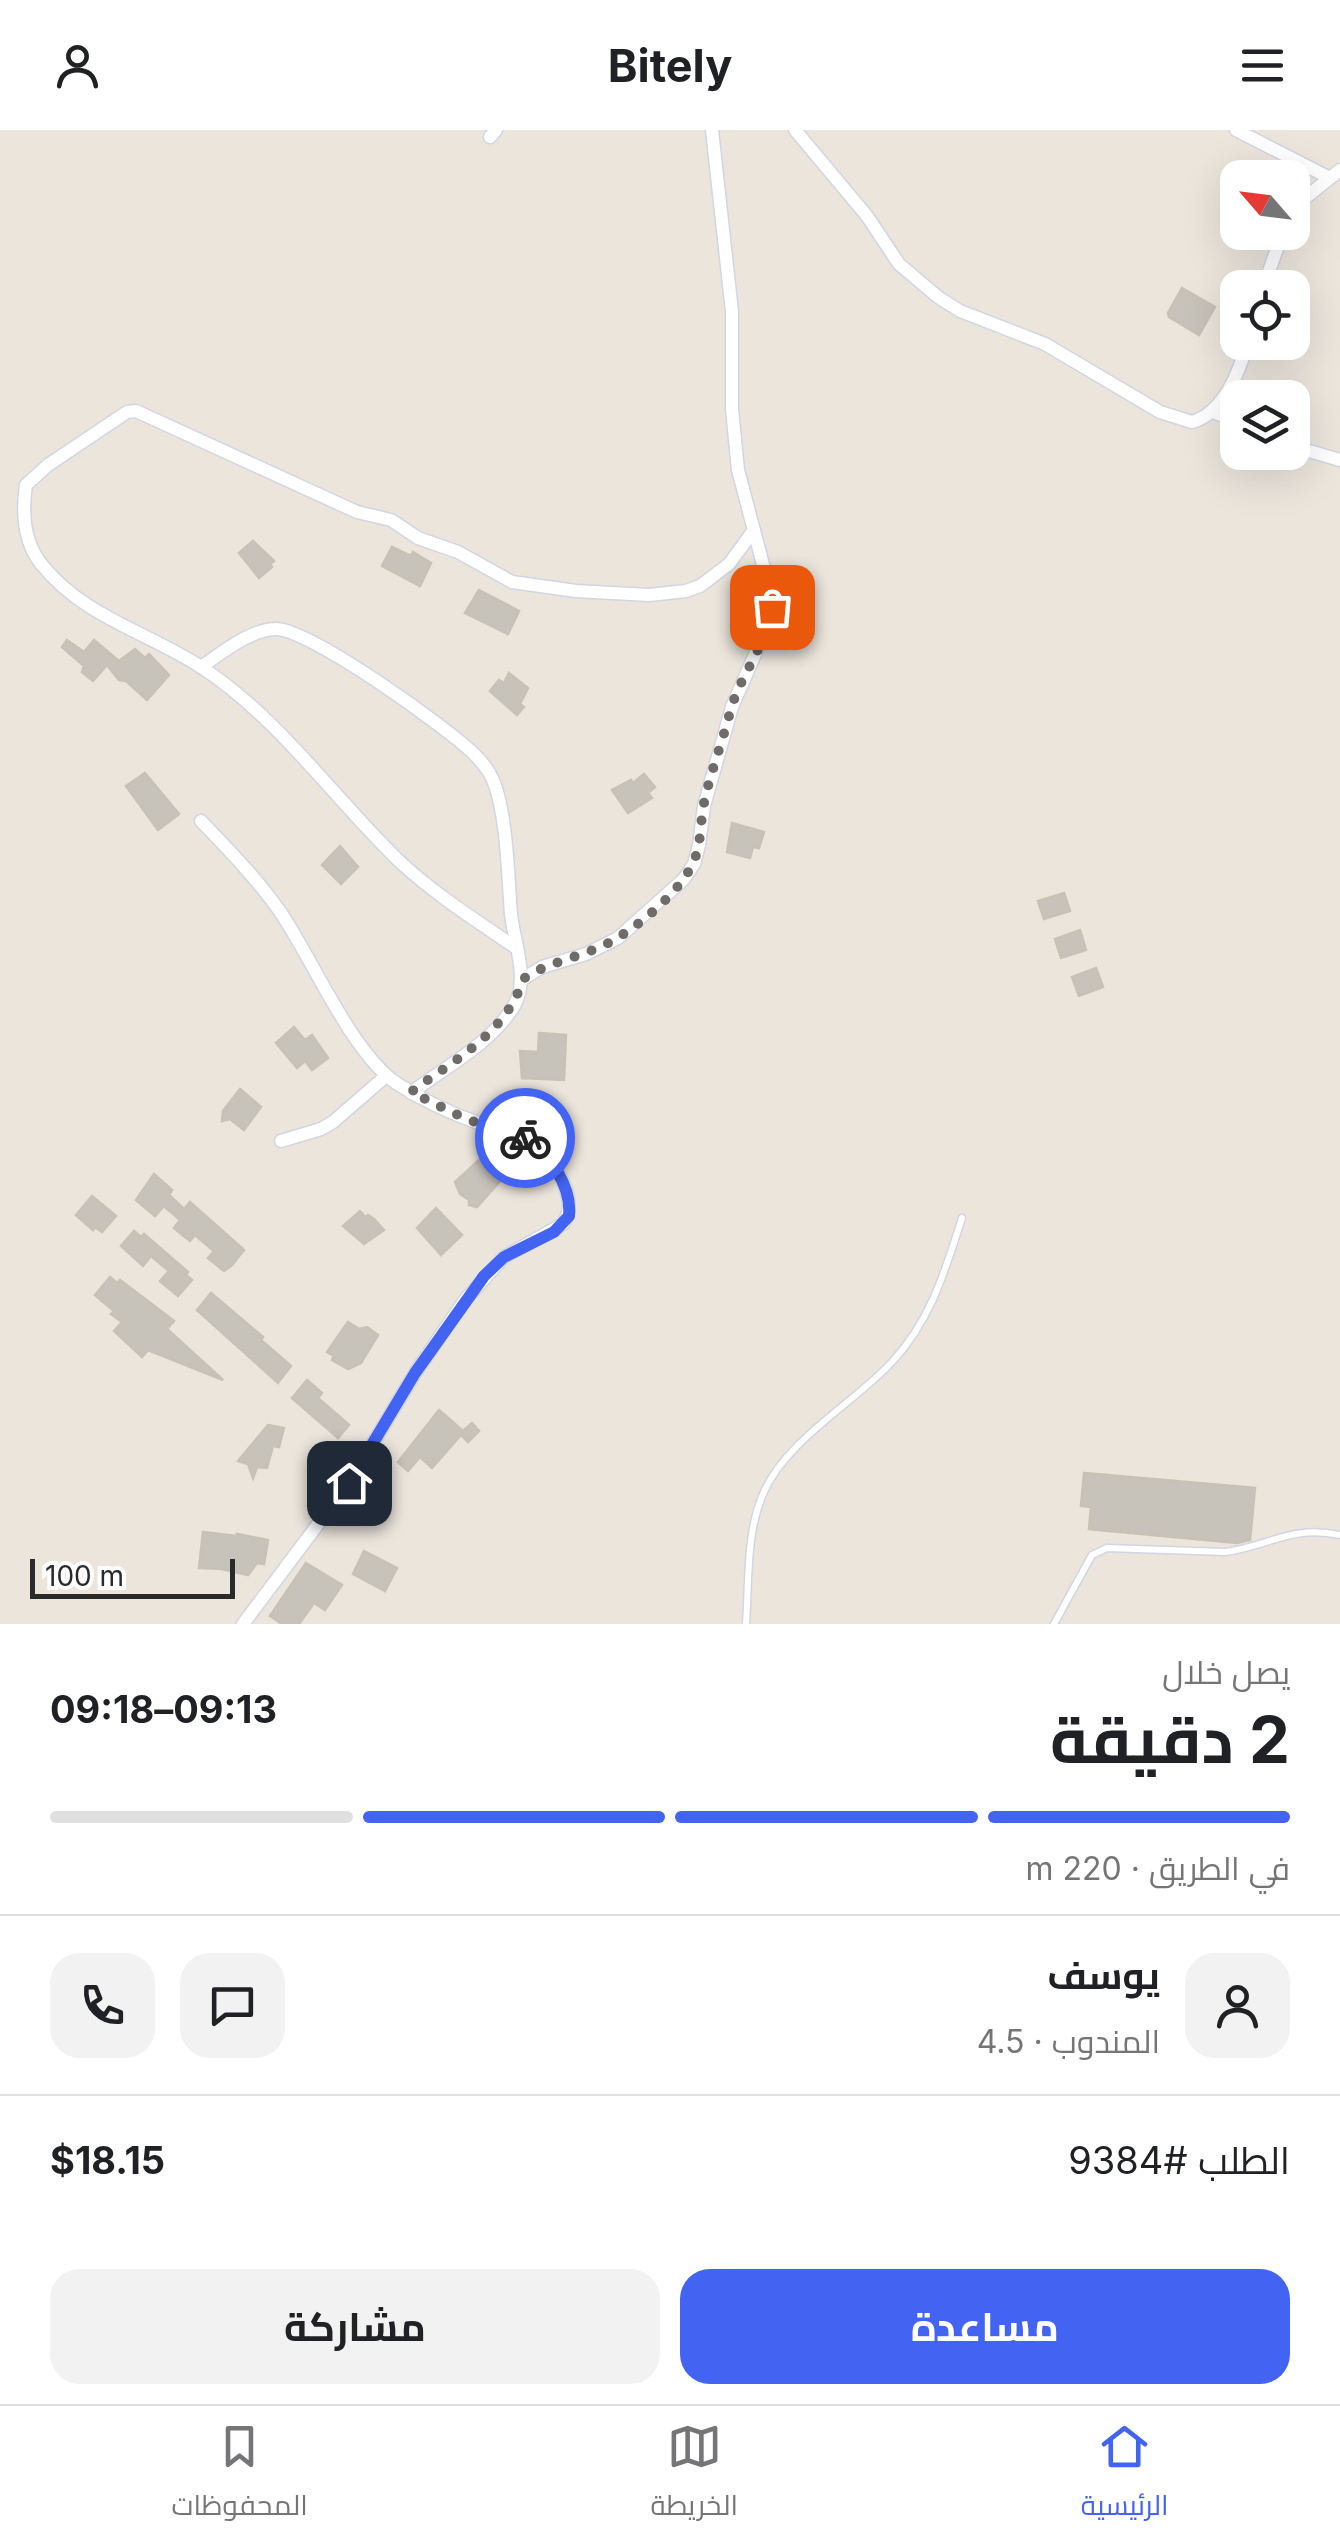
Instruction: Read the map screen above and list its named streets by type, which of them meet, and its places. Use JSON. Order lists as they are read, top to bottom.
{
  "scale_bar": "100 m",
  "north": "top left",
  "page": {
    "header": "Bitely",
    "scale": "100 m",
    "heading": ["2 دقيقة", "يصل خلال", "09:13–09:18"],
    "panel": [
      "يوسف",
      "المندوب · 4.5",
      "الطلب #9384",
      "$18.15"
    ],
    "bar": "في الطريق · 220 m",
    "buttons": ["مساعدة", "مشاركة"],
    "tabs": ["الرئيسية", "الخريطة", "المحفوظات"]
  }
}
